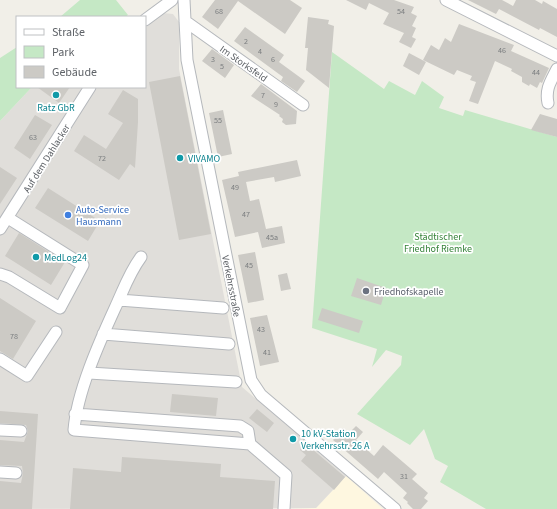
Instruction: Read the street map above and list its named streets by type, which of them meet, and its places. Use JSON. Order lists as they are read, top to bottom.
{
  "streets": {
    "street": ["Im Storksfeld", "Auf dem Dahlacker", "Verkehrsstraße"]
  },
  "crossings": [
    ["Im Storksfeld", "Verkehrsstraße"]
  ],
  "parks": ["Städtischer Friedhof Riemke"],
  "places": [
    "Ratz GbR",
    "VIVAMO",
    "Auto-Service Hausmann",
    "MedLog24",
    "Friedhofskapelle",
    "10 kV-Station Verkehrsstr. 26 A"
  ],
  "house_numbers": [
    "68",
    "54",
    "2",
    "46",
    "4",
    "3",
    "6",
    "5",
    "44",
    "7",
    "9",
    "55",
    "63",
    "72",
    "49",
    "47",
    "45a",
    "45",
    "43",
    "78",
    "41",
    "31"
  ],
  "legend": ["Straße", "Park", "Gebäude"]
}
